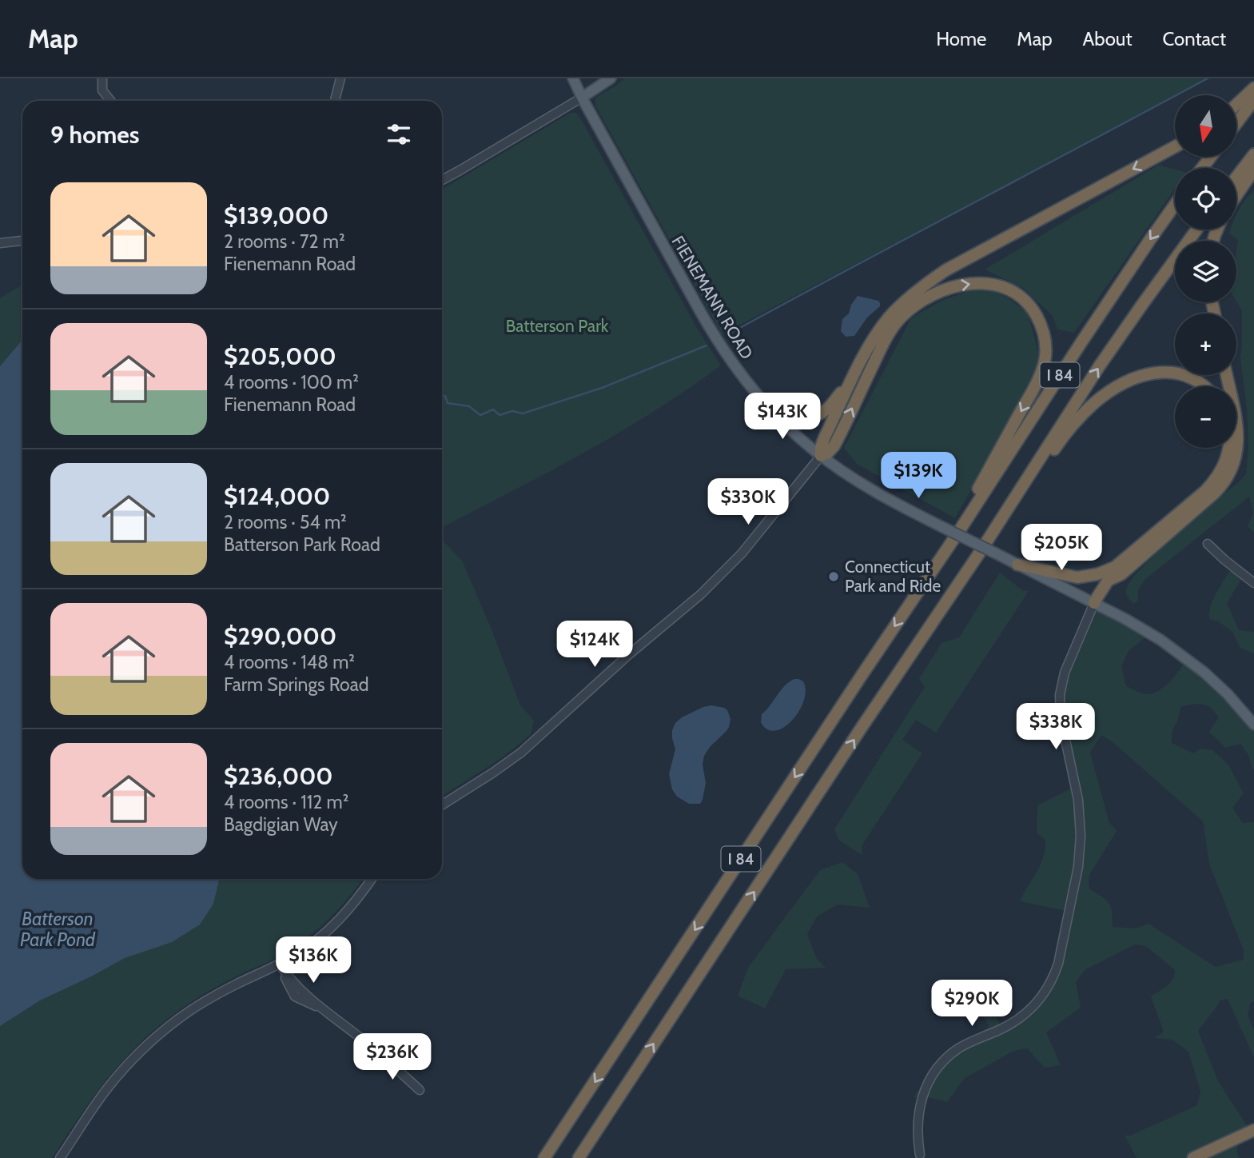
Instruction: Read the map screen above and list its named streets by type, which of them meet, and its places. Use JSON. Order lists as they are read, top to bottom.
{
  "streets": {
    "highway": ["I 84"],
    "main road": ["FIENEMANN ROAD"]
  },
  "water": ["Batterson Park Pond"],
  "parks": ["Batterson Park"],
  "places": ["Connecticut Park and Ride"],
  "north": "bottom",
  "page": {
    "header": "Map",
    "nav": [
      "Home",
      "Map",
      "About",
      "Contact"
    ],
    "map_buttons": ["+", "−"],
    "heading": "9 homes",
    "list": [
      {
        "name": "$139,000",
        "note": "2 rooms · 72 m² · Fienemann Road"
      },
      {
        "name": "$205,000",
        "note": "4 rooms · 100 m² · Fienemann Road"
      },
      {
        "name": "$124,000",
        "note": "2 rooms · 54 m² · Batterson Park Road"
      },
      {
        "name": "$290,000",
        "note": "4 rooms · 148 m² · Farm Springs Road"
      },
      {
        "name": "$236,000",
        "note": "4 rooms · 112 m² · Bagdigian Way"
      }
    ],
    "price": [
      "$143K",
      "$139K",
      "$330K",
      "$205K",
      "$124K",
      "$338K",
      "$136K",
      "$290K",
      "$236K"
    ]
  }
}
